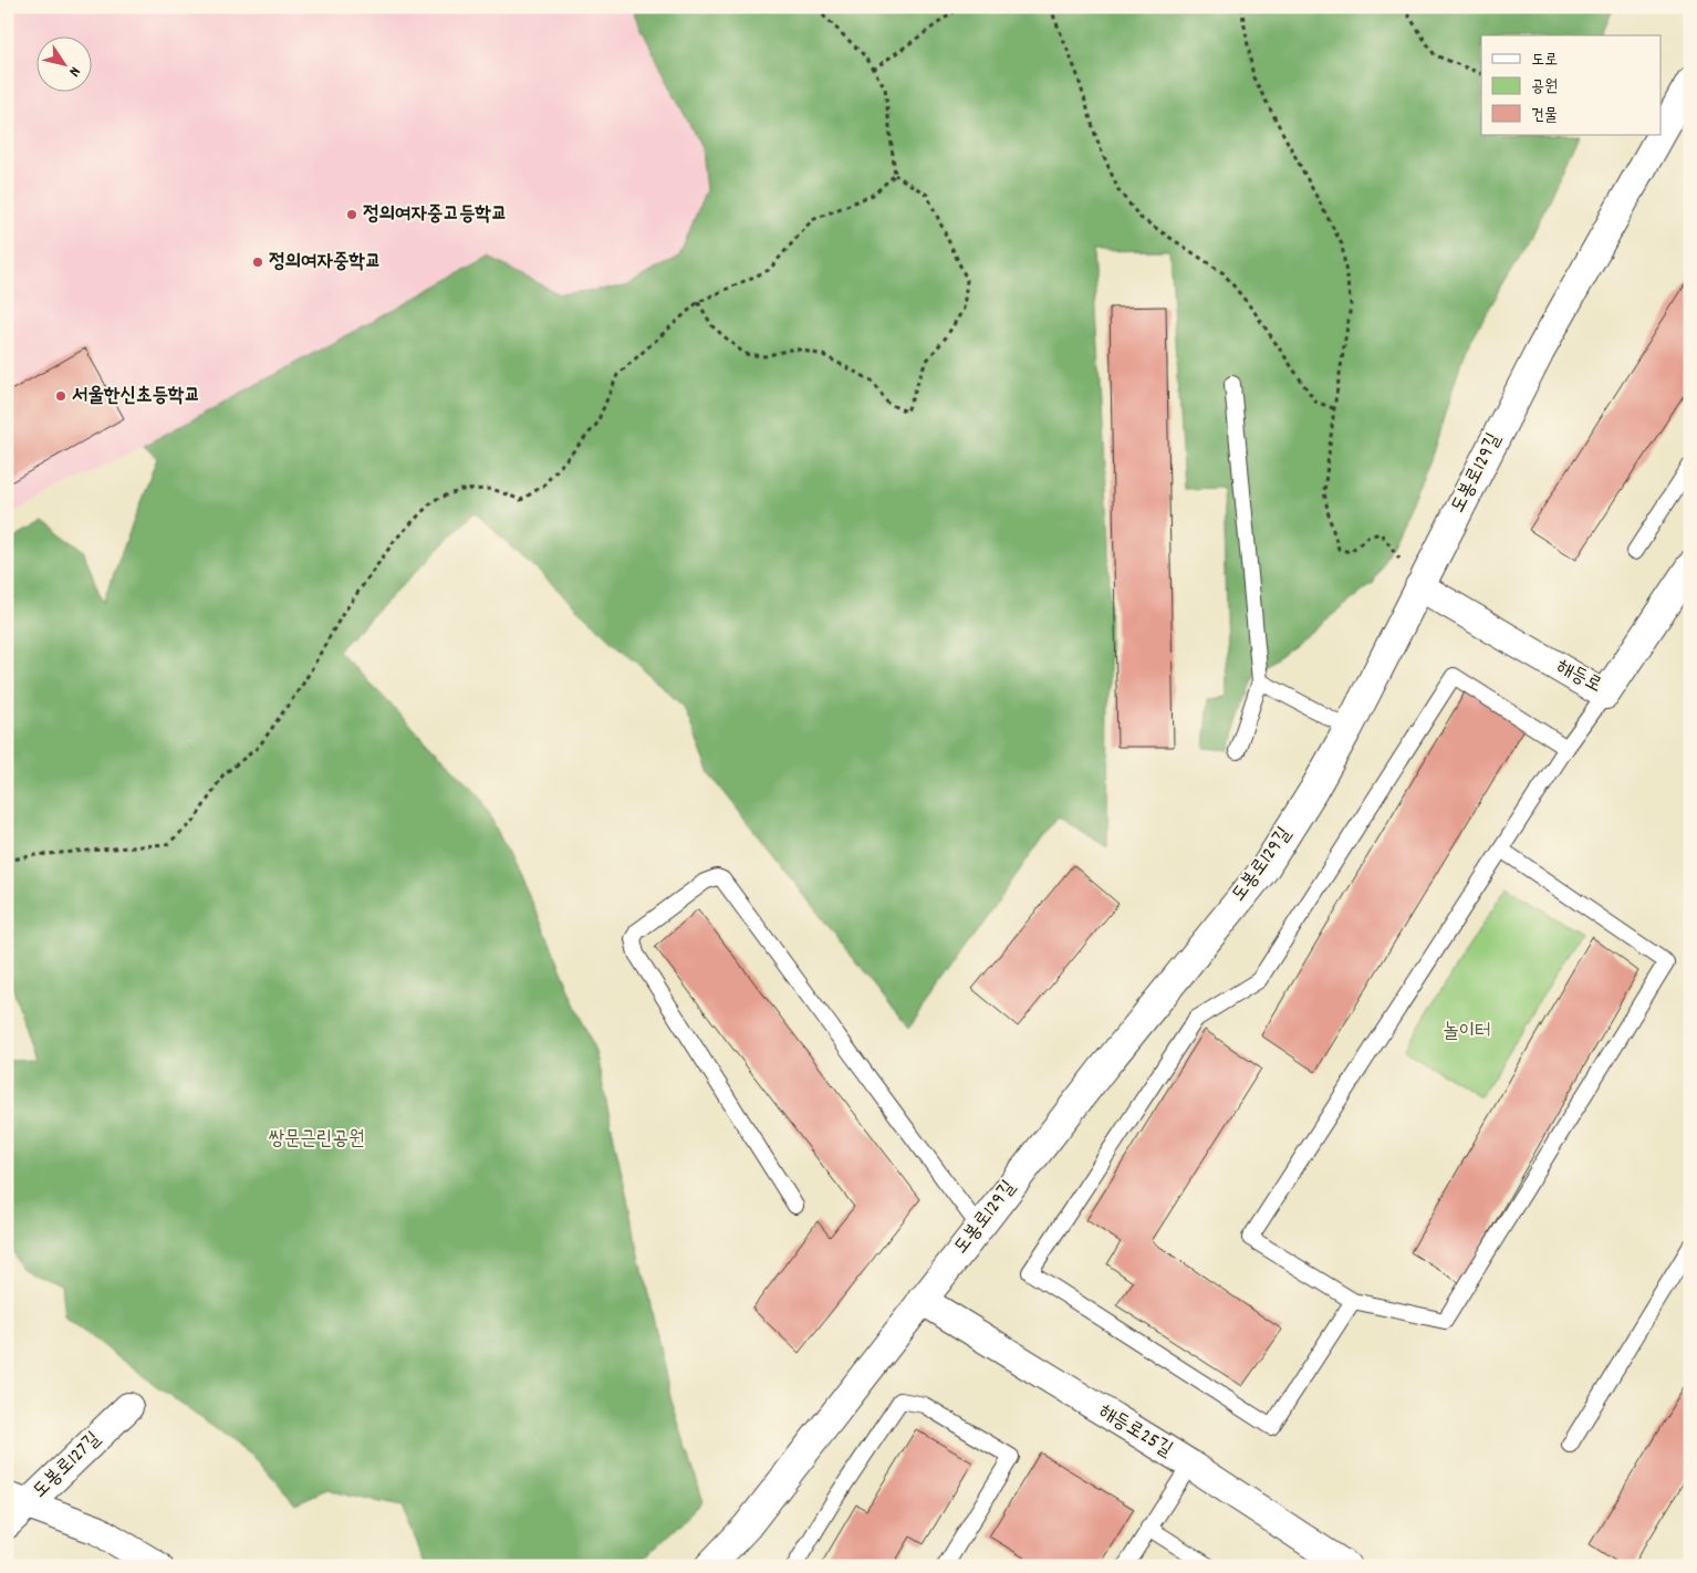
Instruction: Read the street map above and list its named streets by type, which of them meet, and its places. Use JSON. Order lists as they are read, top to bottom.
{
  "streets": {
    "street": [
      "도봉로129길",
      "해등로",
      "해등로25길",
      "도봉로127길"
    ]
  },
  "crossings": [
    ["도봉로129길", "해등로"],
    ["도봉로129길", "해등로25길"]
  ],
  "parks": ["놀이터", "쌍문근린공원"],
  "places": ["정의여자중고등학교", "정의여자중학교", "서울한신초등학교"],
  "legend": ["도로", "공원", "건물"],
  "north": "bottom right"
}
